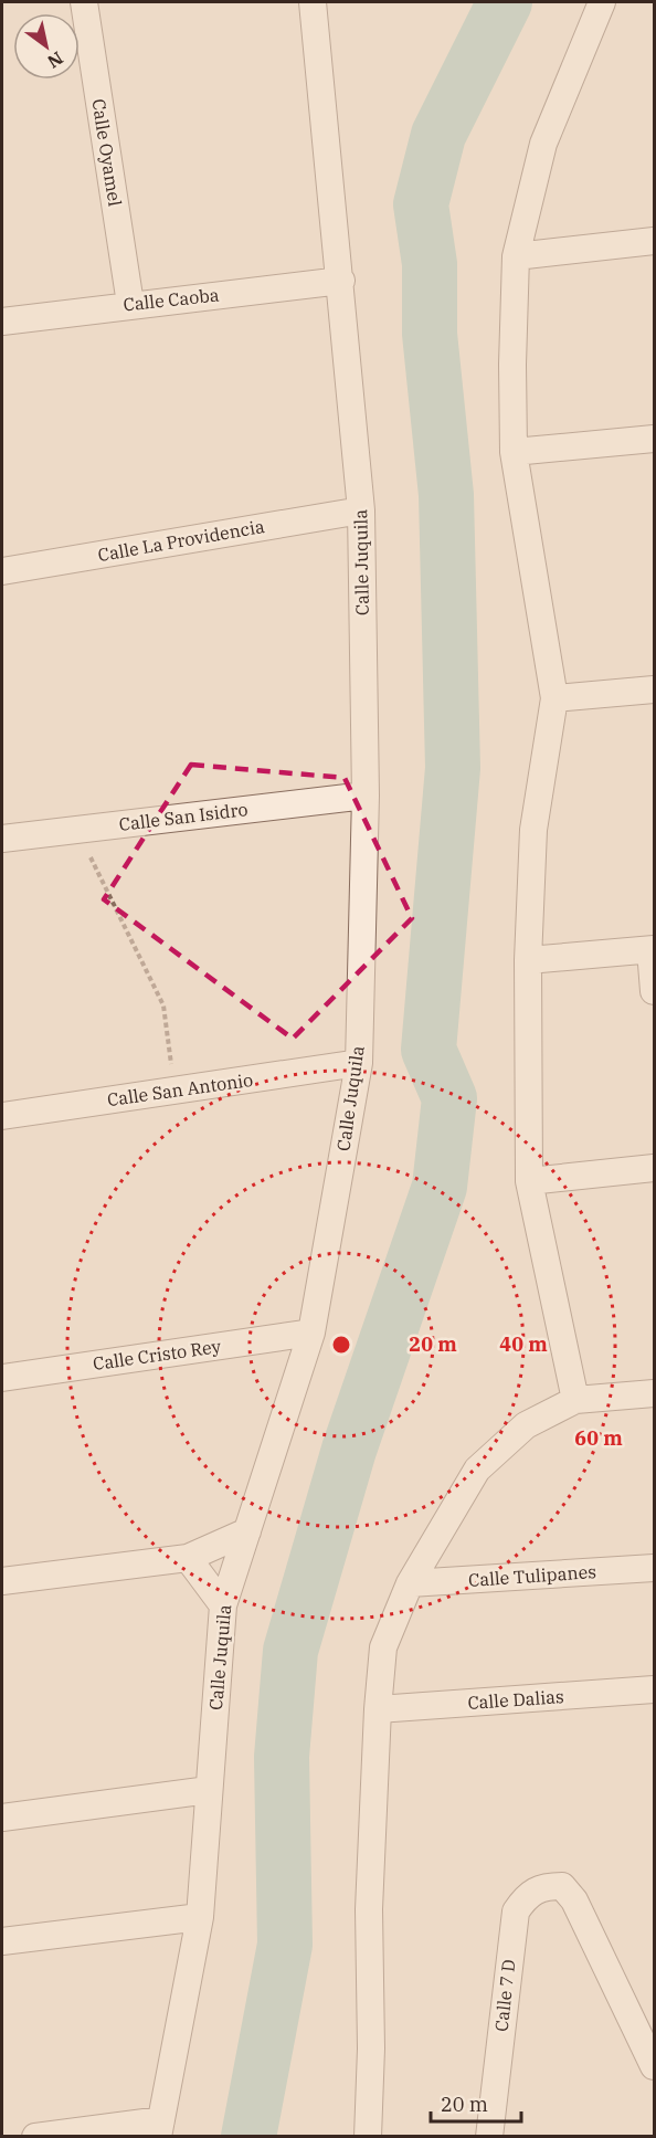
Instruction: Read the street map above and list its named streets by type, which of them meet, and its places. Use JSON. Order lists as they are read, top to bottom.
{
  "streets": {
    "street": [
      "Calle Oyamel",
      "Calle Caoba",
      "Calle La Providencia",
      "Calle Juquila",
      "Calle San Isidro",
      "Calle San Antonio",
      "Calle Cristo Rey",
      "Calle Tulipanes",
      "Calle Dalias",
      "Calle 7 D"
    ]
  },
  "crossings": [
    ["Calle Oyamel", "Calle Caoba"],
    ["Calle Caoba", "Calle Juquila"],
    ["Calle La Providencia", "Calle Juquila"],
    ["Calle Juquila", "Calle San Isidro"],
    ["Calle Juquila", "Calle San Antonio"],
    ["Calle Juquila", "Calle Cristo Rey"]
  ],
  "scale_bar": "20 m",
  "north": "bottom right",
  "rings": ["20 m", "40 m", "60 m"]
}
